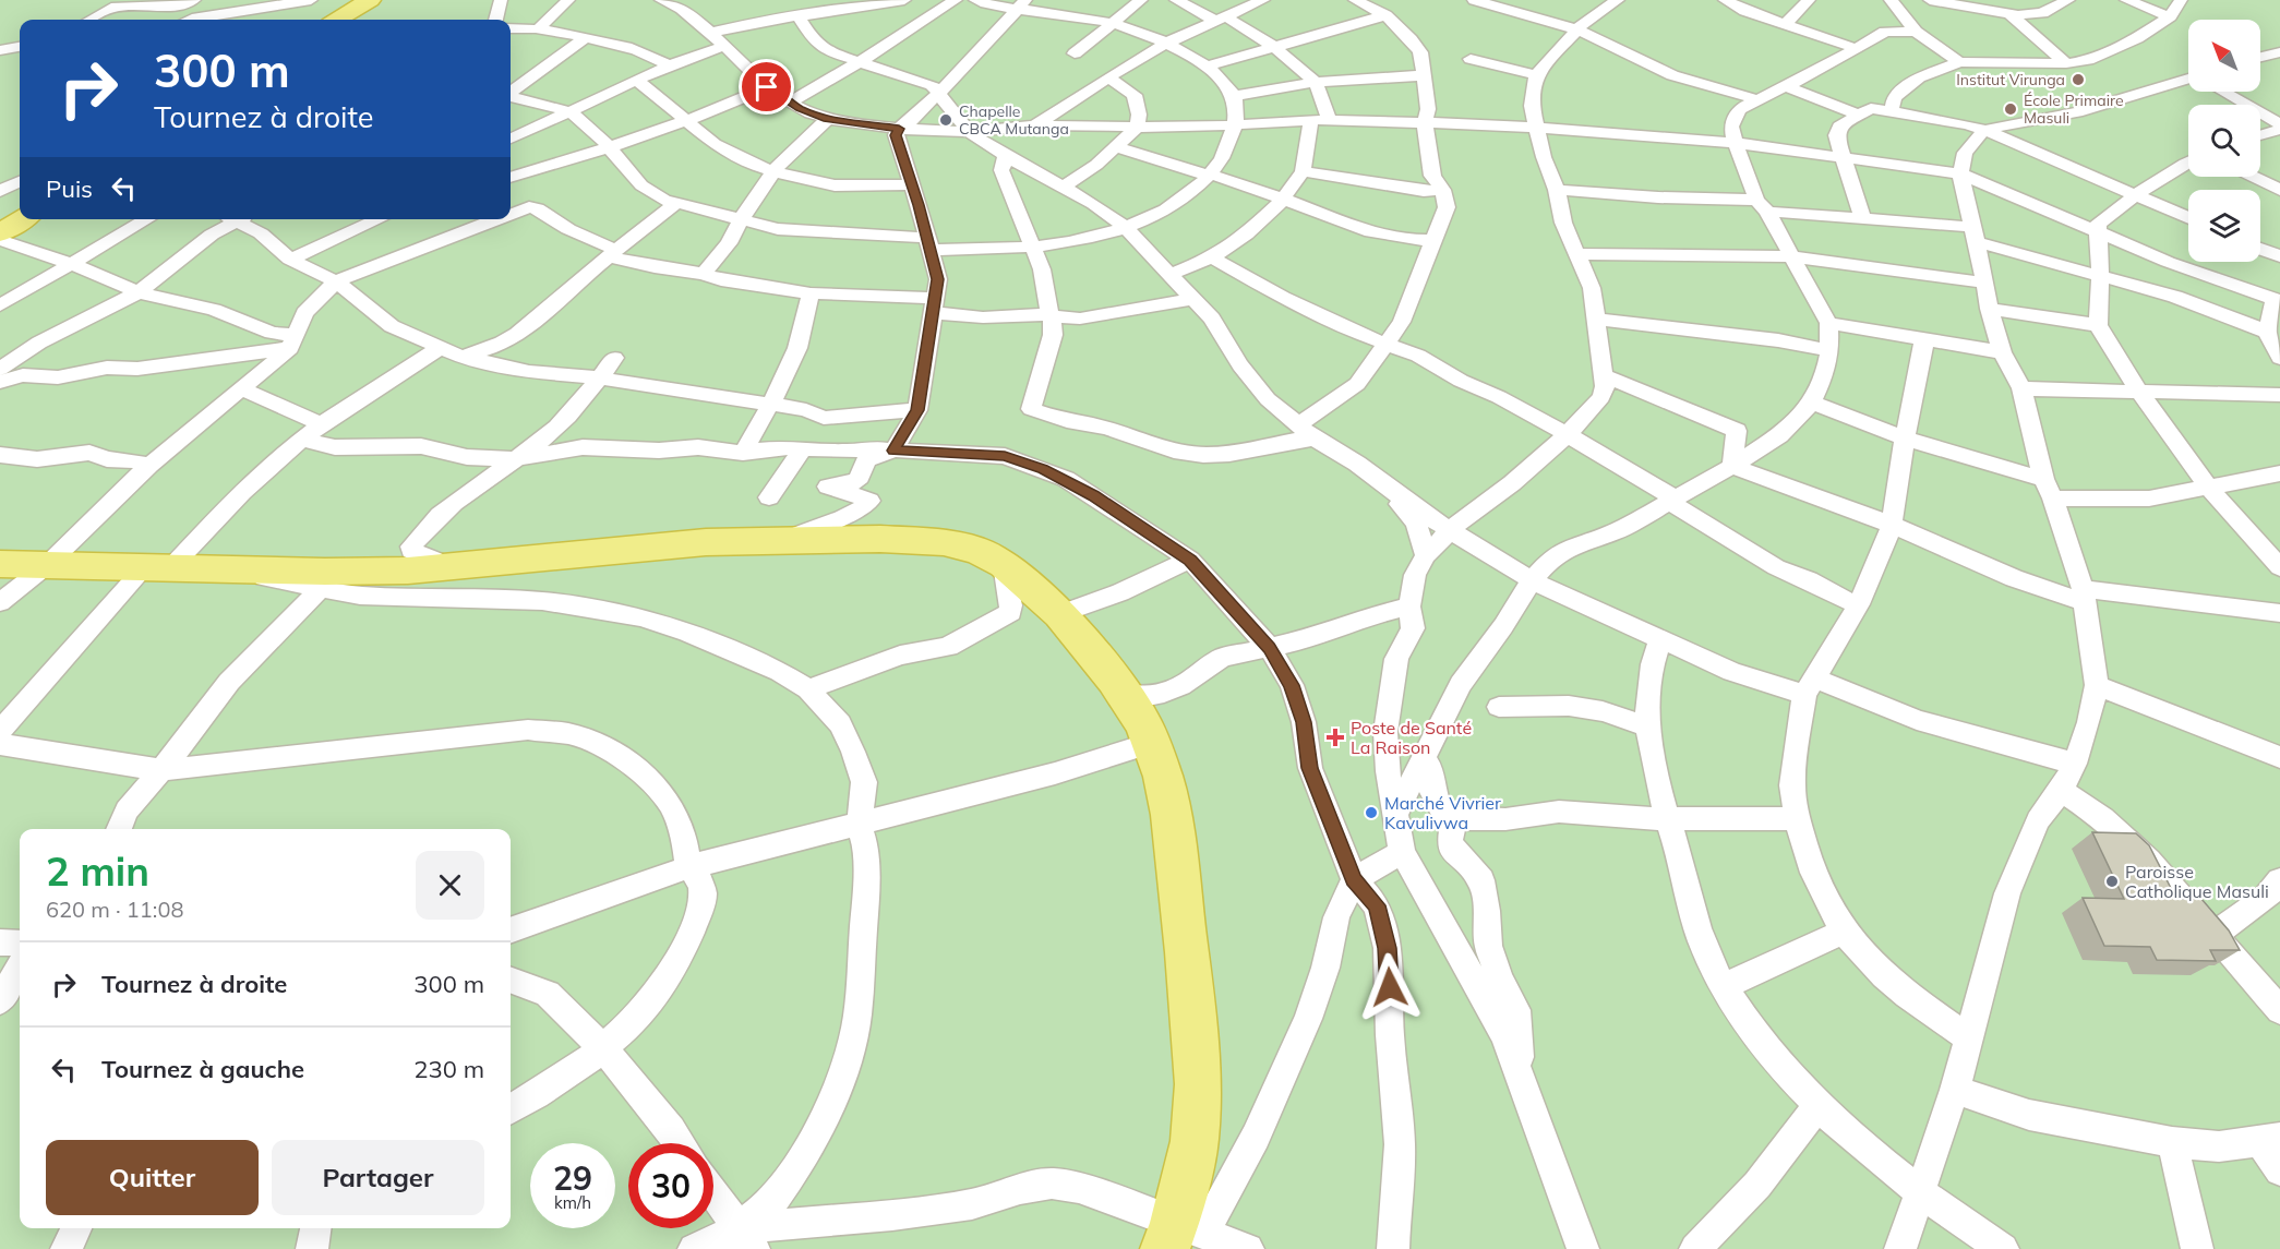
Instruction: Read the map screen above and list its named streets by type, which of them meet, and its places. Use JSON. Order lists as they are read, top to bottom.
{
  "places": {
    "other": [
      "Institut Virunga",
      "École Primaire Masuli",
      "Chapelle CBCA Mutanga",
      "Marché Vivrier Kavulivwa",
      "Paroisse Catholique Masuli"
    ],
    "health": ["Poste de Santé La Raison"]
  },
  "north": "top left",
  "page": {
    "turn": ["300 m", "Tournez à droite"],
    "then": "Puis",
    "heading": ["2 min", "620 m · 11:08"],
    "list": [
      {
        "name": "Tournez à droite",
        "value": "300 m"
      },
      {
        "name": "Tournez à gauche",
        "value": "230 m"
      }
    ],
    "buttons": ["Quitter", "Partager"],
    "speed": "29 km/h",
    "limit": "30"
  }
}
